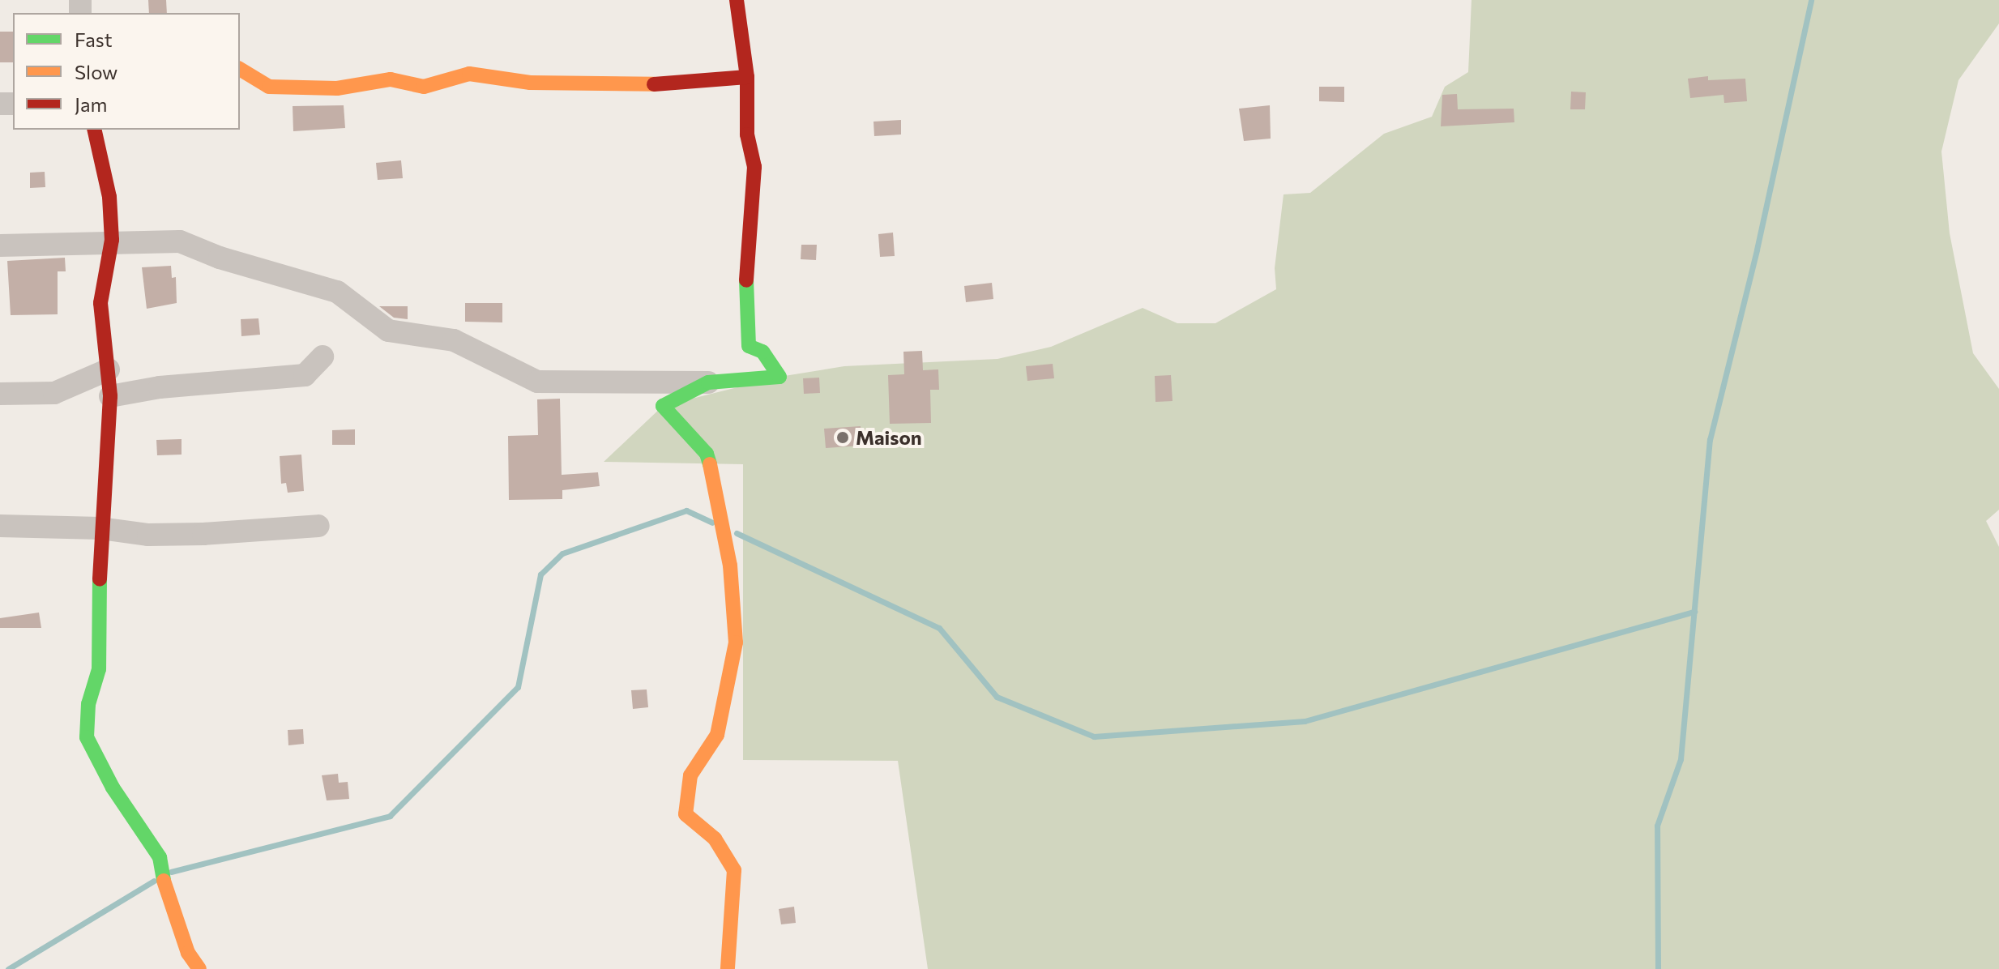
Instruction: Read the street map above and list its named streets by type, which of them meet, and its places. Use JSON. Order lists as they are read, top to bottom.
{
  "places": ["Maison"],
  "legend": ["Fast", "Slow", "Jam"]
}
